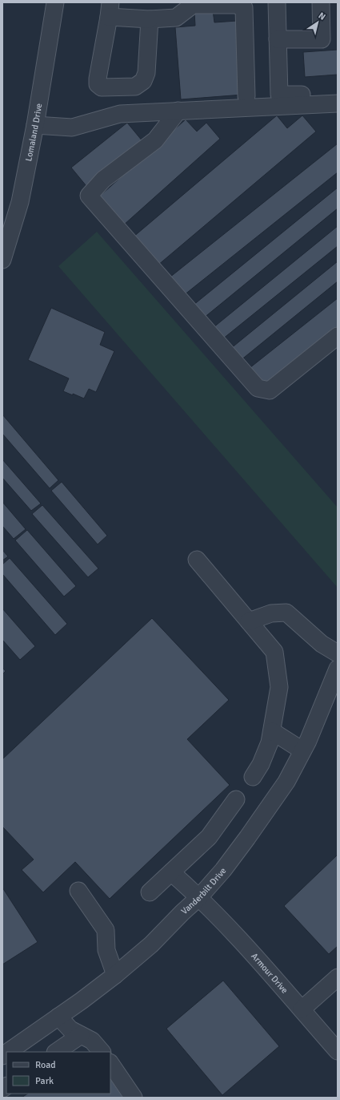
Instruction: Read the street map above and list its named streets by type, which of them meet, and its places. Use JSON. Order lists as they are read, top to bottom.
{
  "streets": {
    "street": ["Lomaland Drive", "Vanderbilt Drive", "Armour Drive"]
  },
  "crossings": [
    ["Vanderbilt Drive", "Armour Drive"]
  ],
  "legend": ["Road", "Park"],
  "north": "top right"
}
